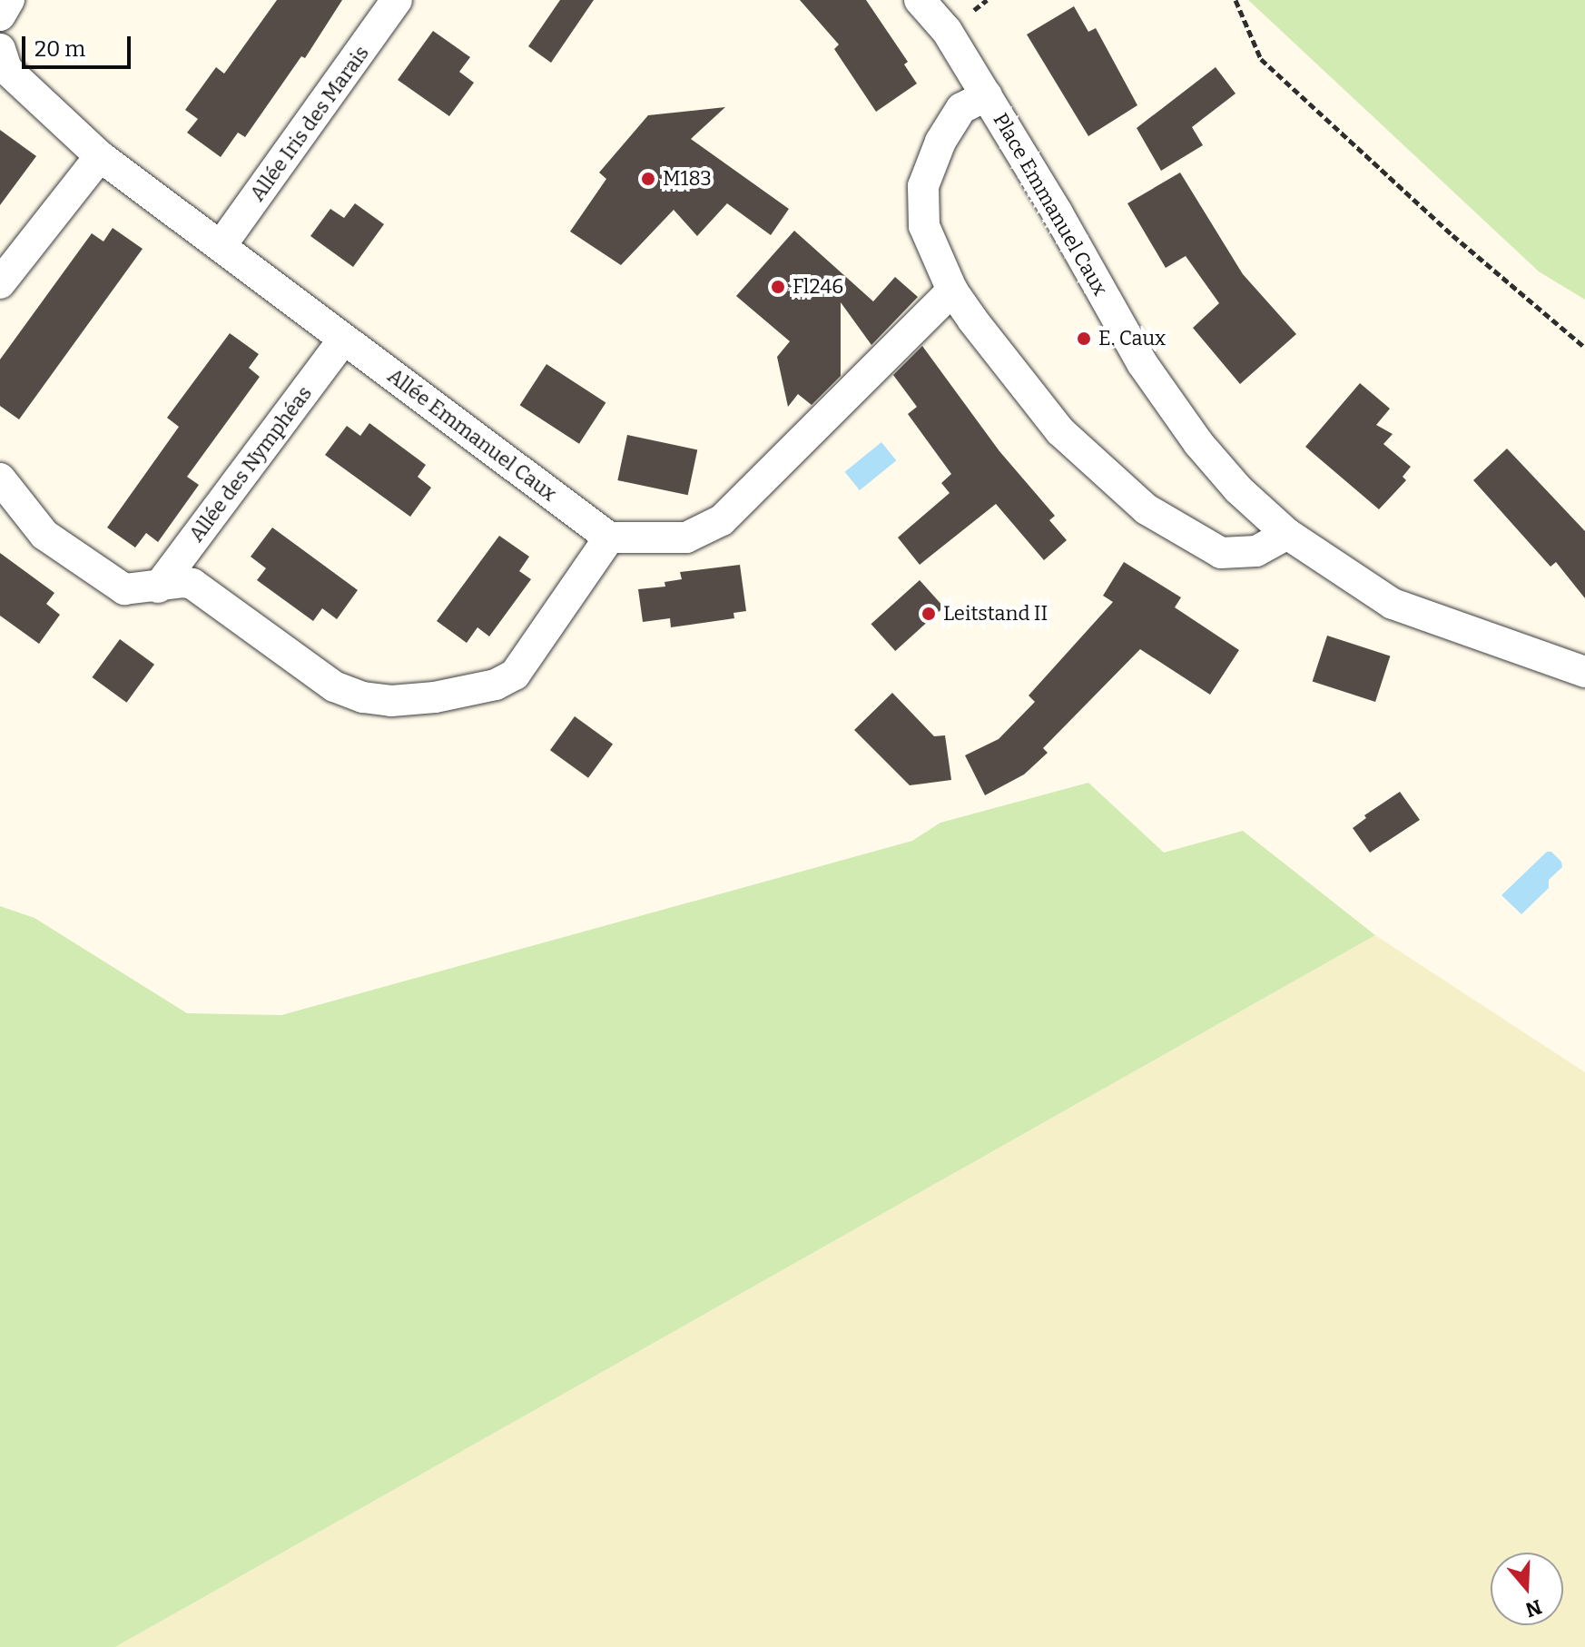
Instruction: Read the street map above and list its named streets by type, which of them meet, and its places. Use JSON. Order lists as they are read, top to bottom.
{
  "streets": {
    "street": [
      "Allée Iris des Marais",
      "Place Emmanuel Caux",
      "Allée Emmanuel Caux",
      "Allée des Nymphéas"
    ]
  },
  "crossings": [
    ["Allée Iris des Marais", "Allée Emmanuel Caux"],
    ["Allée Emmanuel Caux", "Allée des Nymphéas"]
  ],
  "places": [
    "M183",
    "Fl246",
    "E. Caux",
    "Leitstand II"
  ],
  "scale_bar": "20 m",
  "north": "bottom"
}
